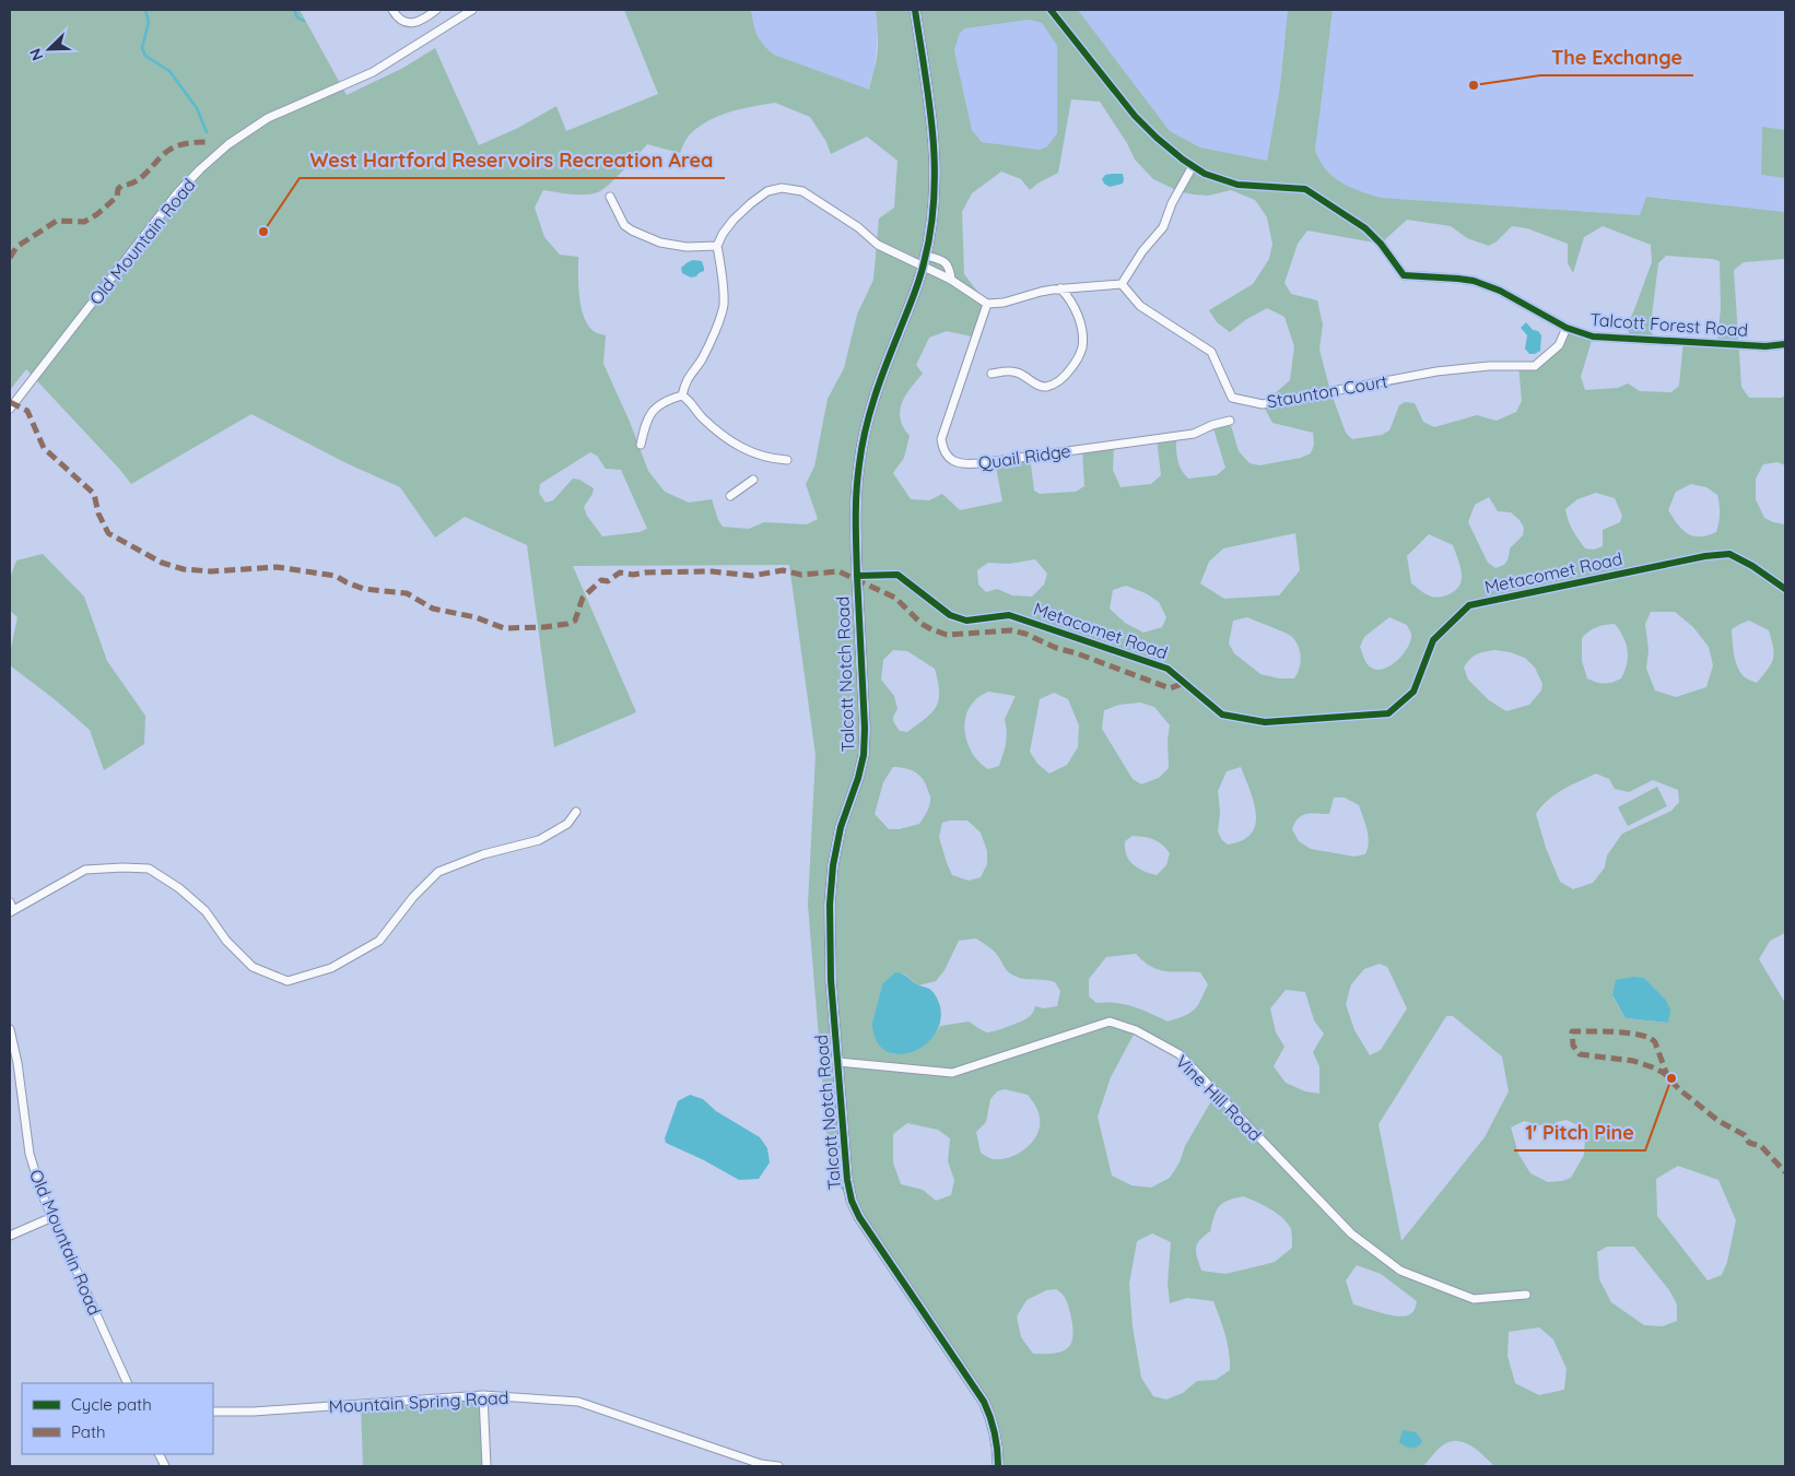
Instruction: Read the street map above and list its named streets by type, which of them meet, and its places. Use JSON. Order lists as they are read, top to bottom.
{
  "streets": {
    "street": [
      "Old Mountain Road",
      "Talcott Forest Road",
      "Staunton Court",
      "Quail Ridge",
      "Metacomet Road",
      "Talcott Notch Road",
      "Vine Hill Road",
      "Mountain Spring Road"
    ]
  },
  "crossings": [
    ["Talcott Forest Road", "Staunton Court"],
    ["Metacomet Road", "Talcott Notch Road"],
    ["Talcott Notch Road", "Vine Hill Road"]
  ],
  "places": ["The Exchange", "West Hartford Reservoirs Recreation Area", "1' Pitch Pine"],
  "legend": ["Cycle path", "Path"],
  "north": "bottom left"
}
